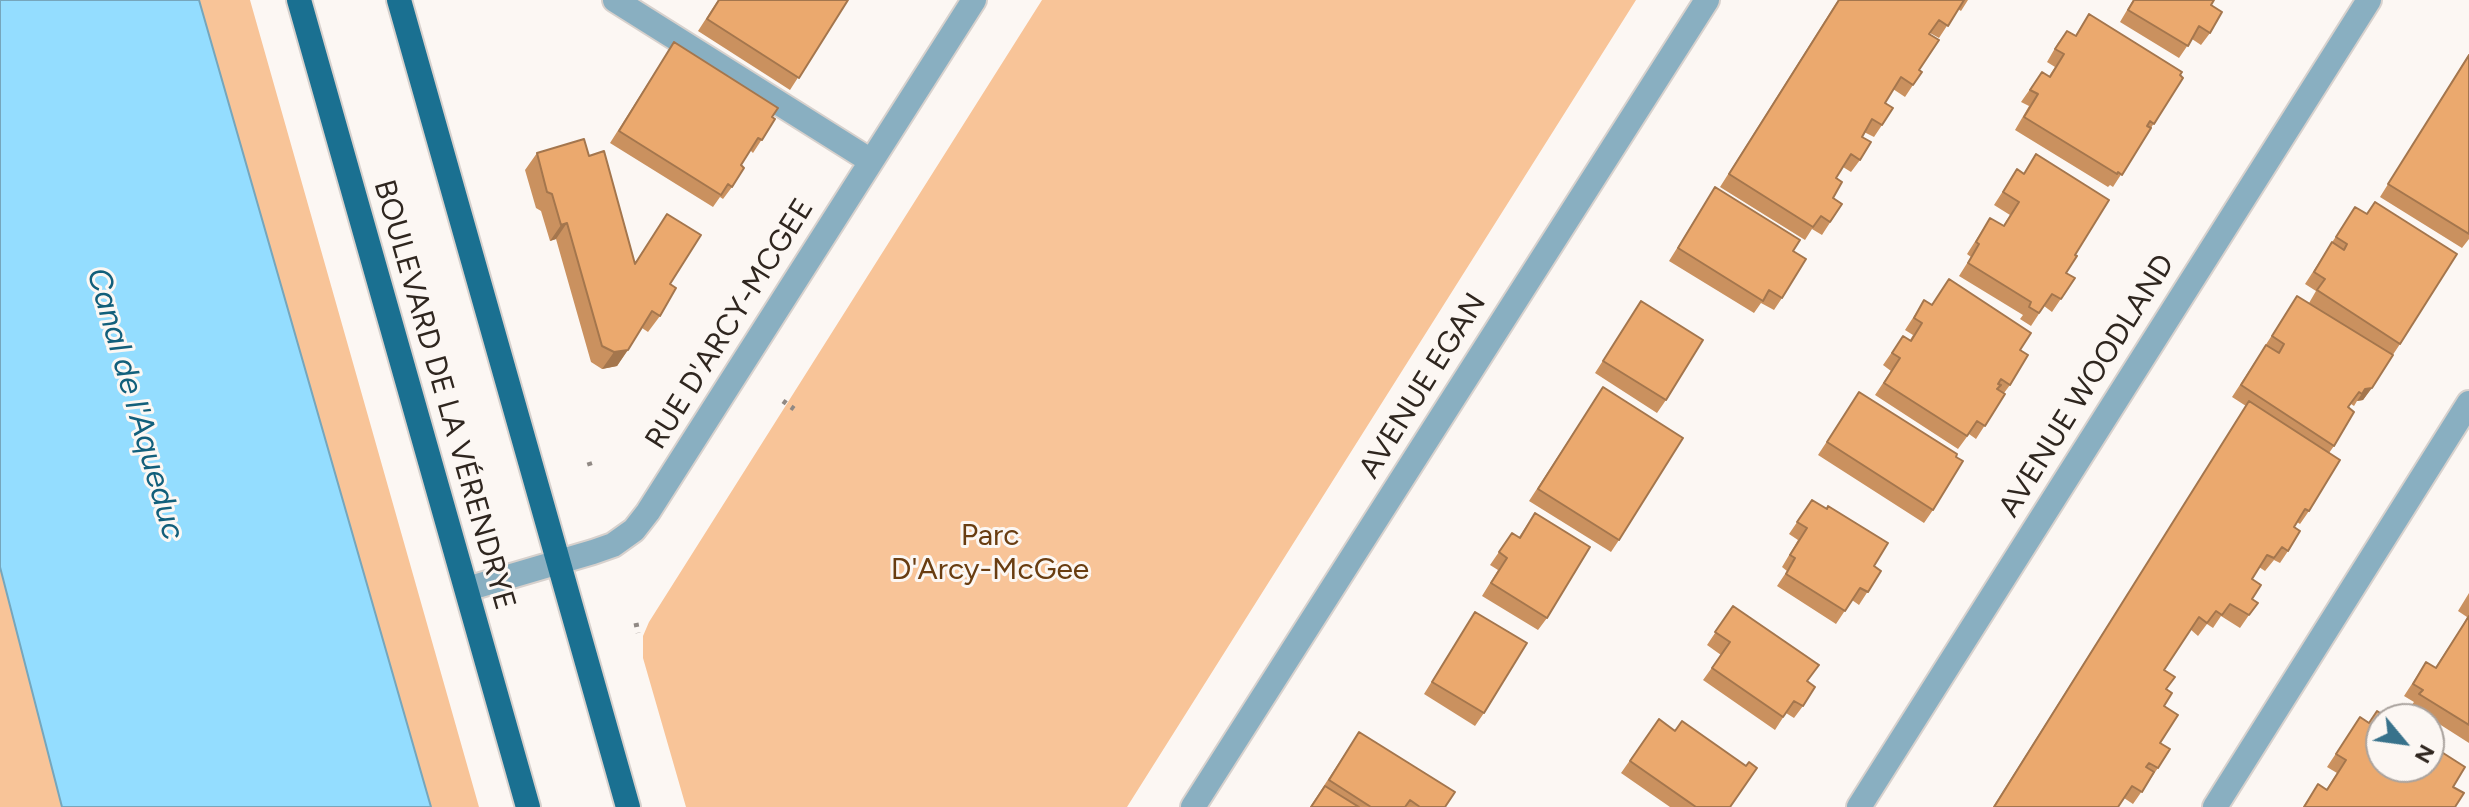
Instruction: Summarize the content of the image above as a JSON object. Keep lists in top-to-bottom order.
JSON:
{
  "streets": {
    "main road": ["BOULEVARD DE LA VÉRENDRYE"],
    "street": ["RUE D'ARCY-MCGEE", "AVENUE EGAN", "AVENUE WOODLAND"]
  },
  "crossings": [
    ["RUE D'ARCY-MCGEE", "BOULEVARD DE LA VÉRENDRYE"]
  ],
  "water": ["Canal de l'Aqueduc"],
  "parks": ["Parc D'Arcy-McGee"],
  "north": "bottom right"
}
